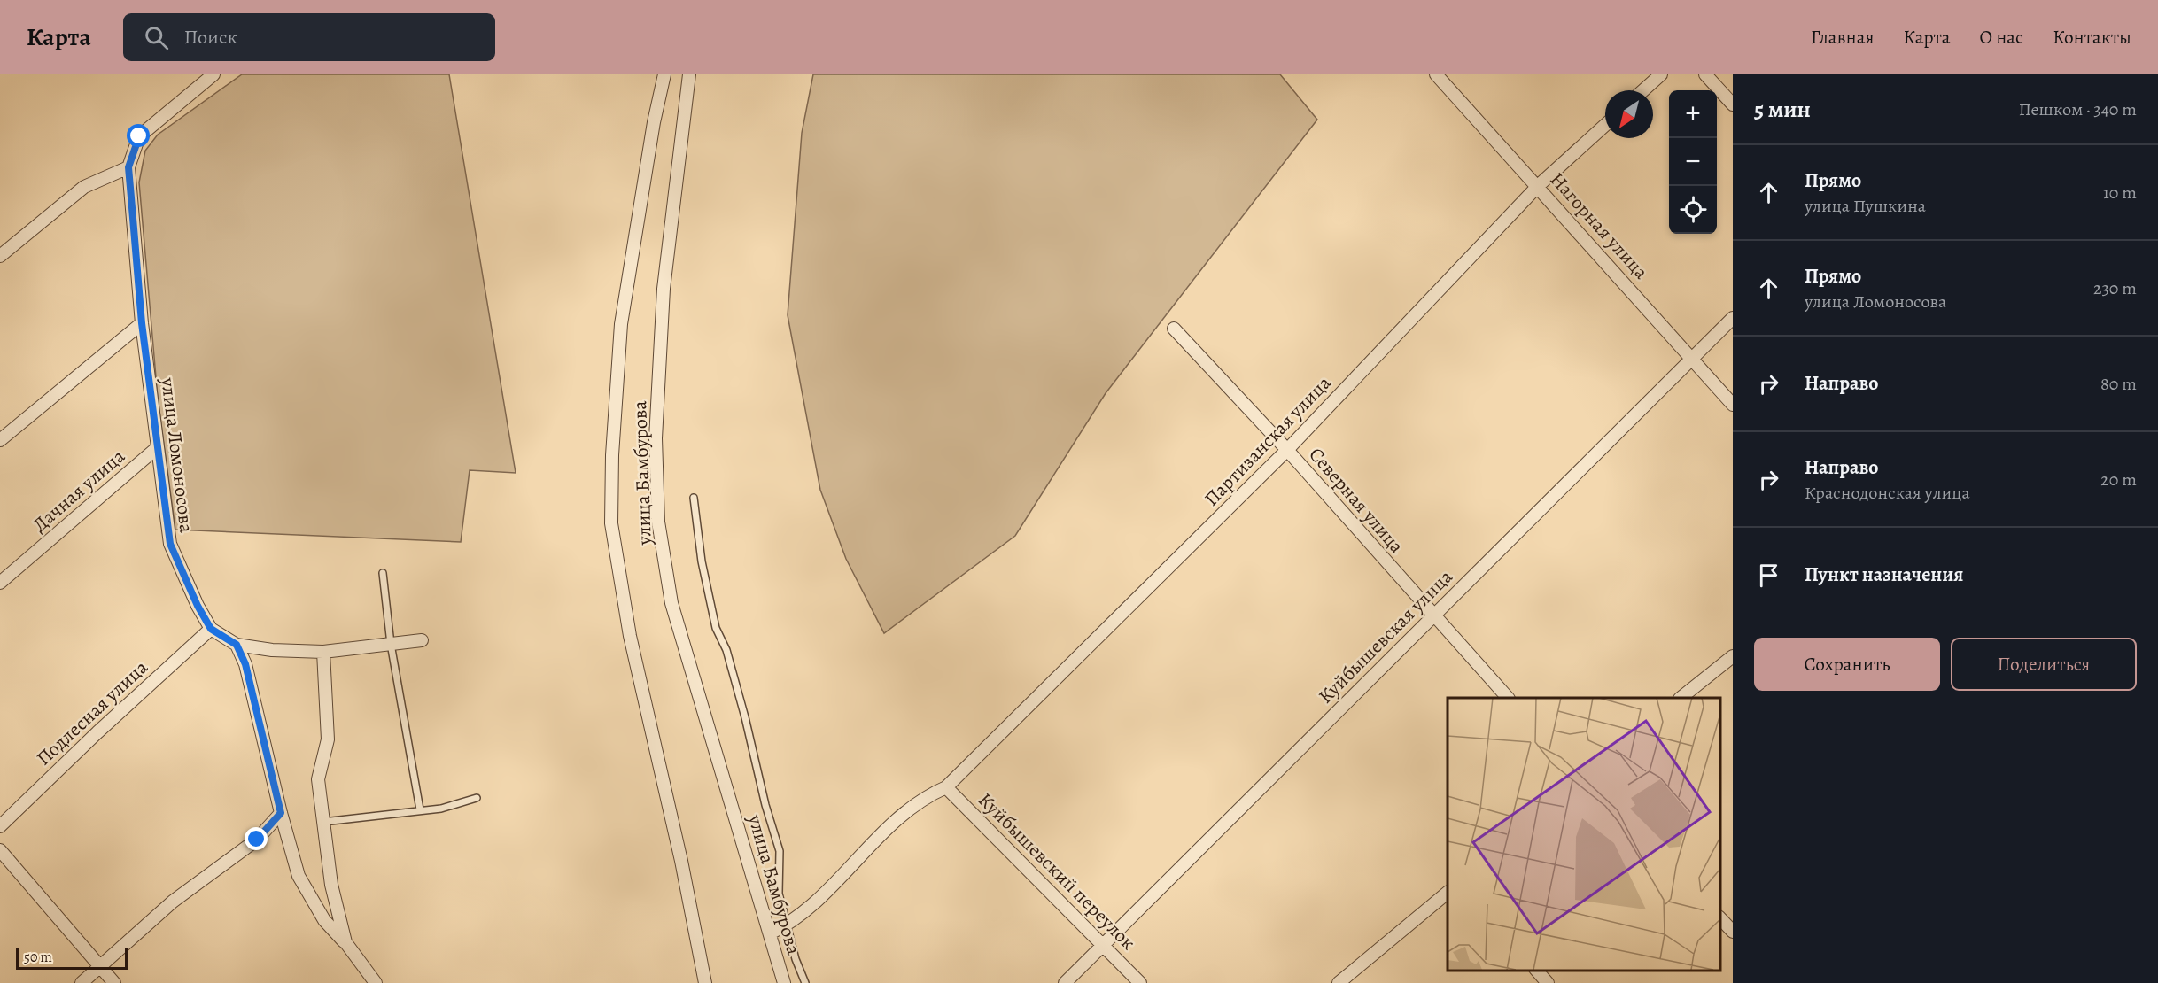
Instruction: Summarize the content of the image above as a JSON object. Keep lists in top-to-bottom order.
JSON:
{
  "streets": {
    "street": [
      "Нагорная улица",
      "Партизанская улица",
      "улица Ломоносова",
      "улица Бамбурова",
      "Дачная улица",
      "Северная улица",
      "Куйбышевская улица",
      "Подлесная улица",
      "Куйбышевский переулок"
    ]
  },
  "crossings": [
    ["Нагорная улица", "Партизанская улица"],
    ["Нагорная улица", "Куйбышевская улица"],
    ["Партизанская улица", "улица Бамбурова"],
    ["Партизанская улица", "Северная улица"],
    ["Партизанская улица", "Куйбышевский переулок"],
    ["улица Ломоносова", "Дачная улица"],
    ["улица Ломоносова", "Подлесная улица"],
    ["Северная улица", "Куйбышевская улица"],
    ["Куйбышевская улица", "Куйбышевский переулок"]
  ],
  "scale_bar": "50 m",
  "north": "bottom left",
  "page": {
    "header": "Карта",
    "search": "Поиск",
    "nav": [
      "Главная",
      "Карта",
      "О нас",
      "Контакты"
    ],
    "heading": ["5 мин", "Пешком · 340 m"],
    "map_buttons": ["+", "−"],
    "list": [
      ["Прямо", "улица Пушкина", "10 m"],
      ["Прямо", "улица Ломоносова", "230 m"],
      ["Направо", "80 m"],
      ["Направо", "Краснодонская улица", "20 m"],
      "Пункт назначения"
    ],
    "buttons": ["Сохранить", "Поделиться"],
    "scale": "50 m"
  }
}
